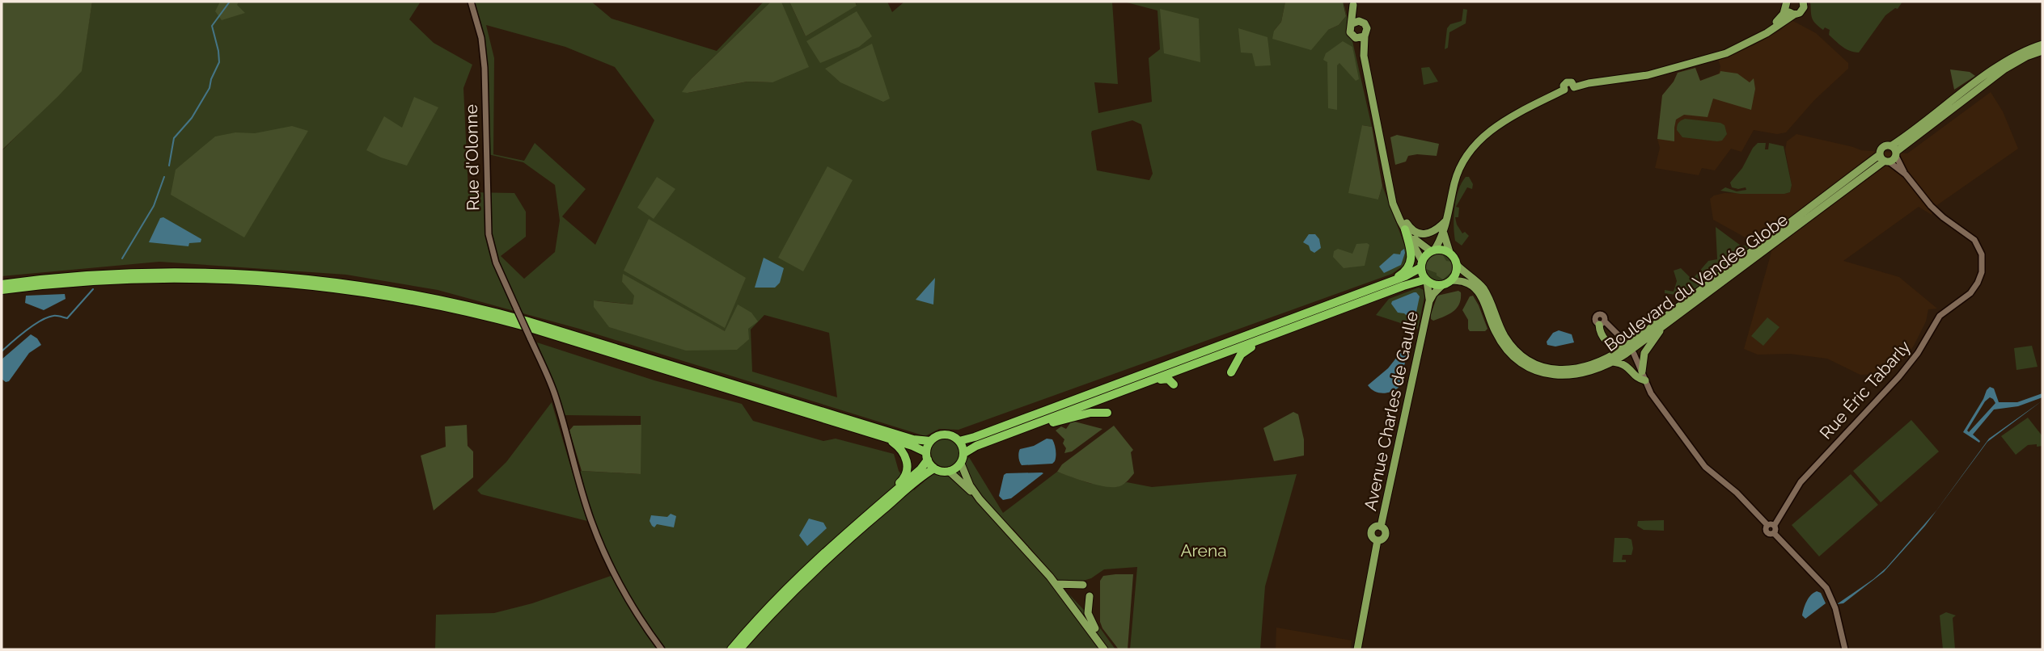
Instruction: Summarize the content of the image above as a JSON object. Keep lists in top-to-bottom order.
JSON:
{
  "streets": {
    "main road": ["Boulevard du Vendée Globe", "Avenue Charles de Gaulle"],
    "street": ["Rue d'Olonne", "Rue Éric Tabarly"]
  },
  "parks": ["Arena"]
}
